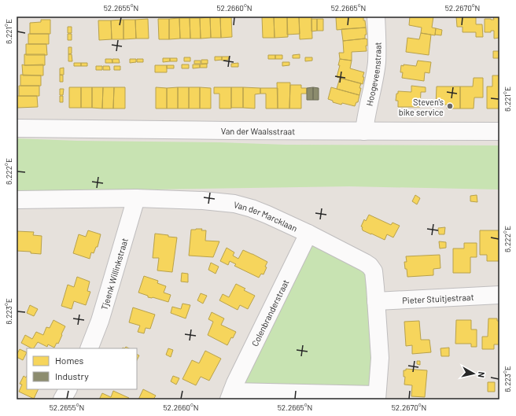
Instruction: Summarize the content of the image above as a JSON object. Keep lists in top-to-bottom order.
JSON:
{
  "streets": {
    "street": [
      "Hoogeveenstraat",
      "Van der Waalsstraat",
      "Van der Marcklaan",
      "Tjeenk Willinkstraat",
      "Pieter Stuitjestraat",
      "Colenbranderstraat"
    ]
  },
  "crossings": [
    ["Hoogeveenstraat", "Van der Waalsstraat"],
    ["Van der Marcklaan", "Tjeenk Willinkstraat"],
    ["Van der Marcklaan", "Pieter Stuitjestraat"],
    ["Van der Marcklaan", "Colenbranderstraat"]
  ],
  "places": ["Steven's bike service"],
  "legend": ["Homes", "Industry"],
  "north": "right",
  "coordinates": [
    "52.2655°N",
    "52.2660°N",
    "52.2665°N",
    "52.2670°N",
    "6.221°E",
    "6.222°E",
    "6.223°E"
  ]
}
